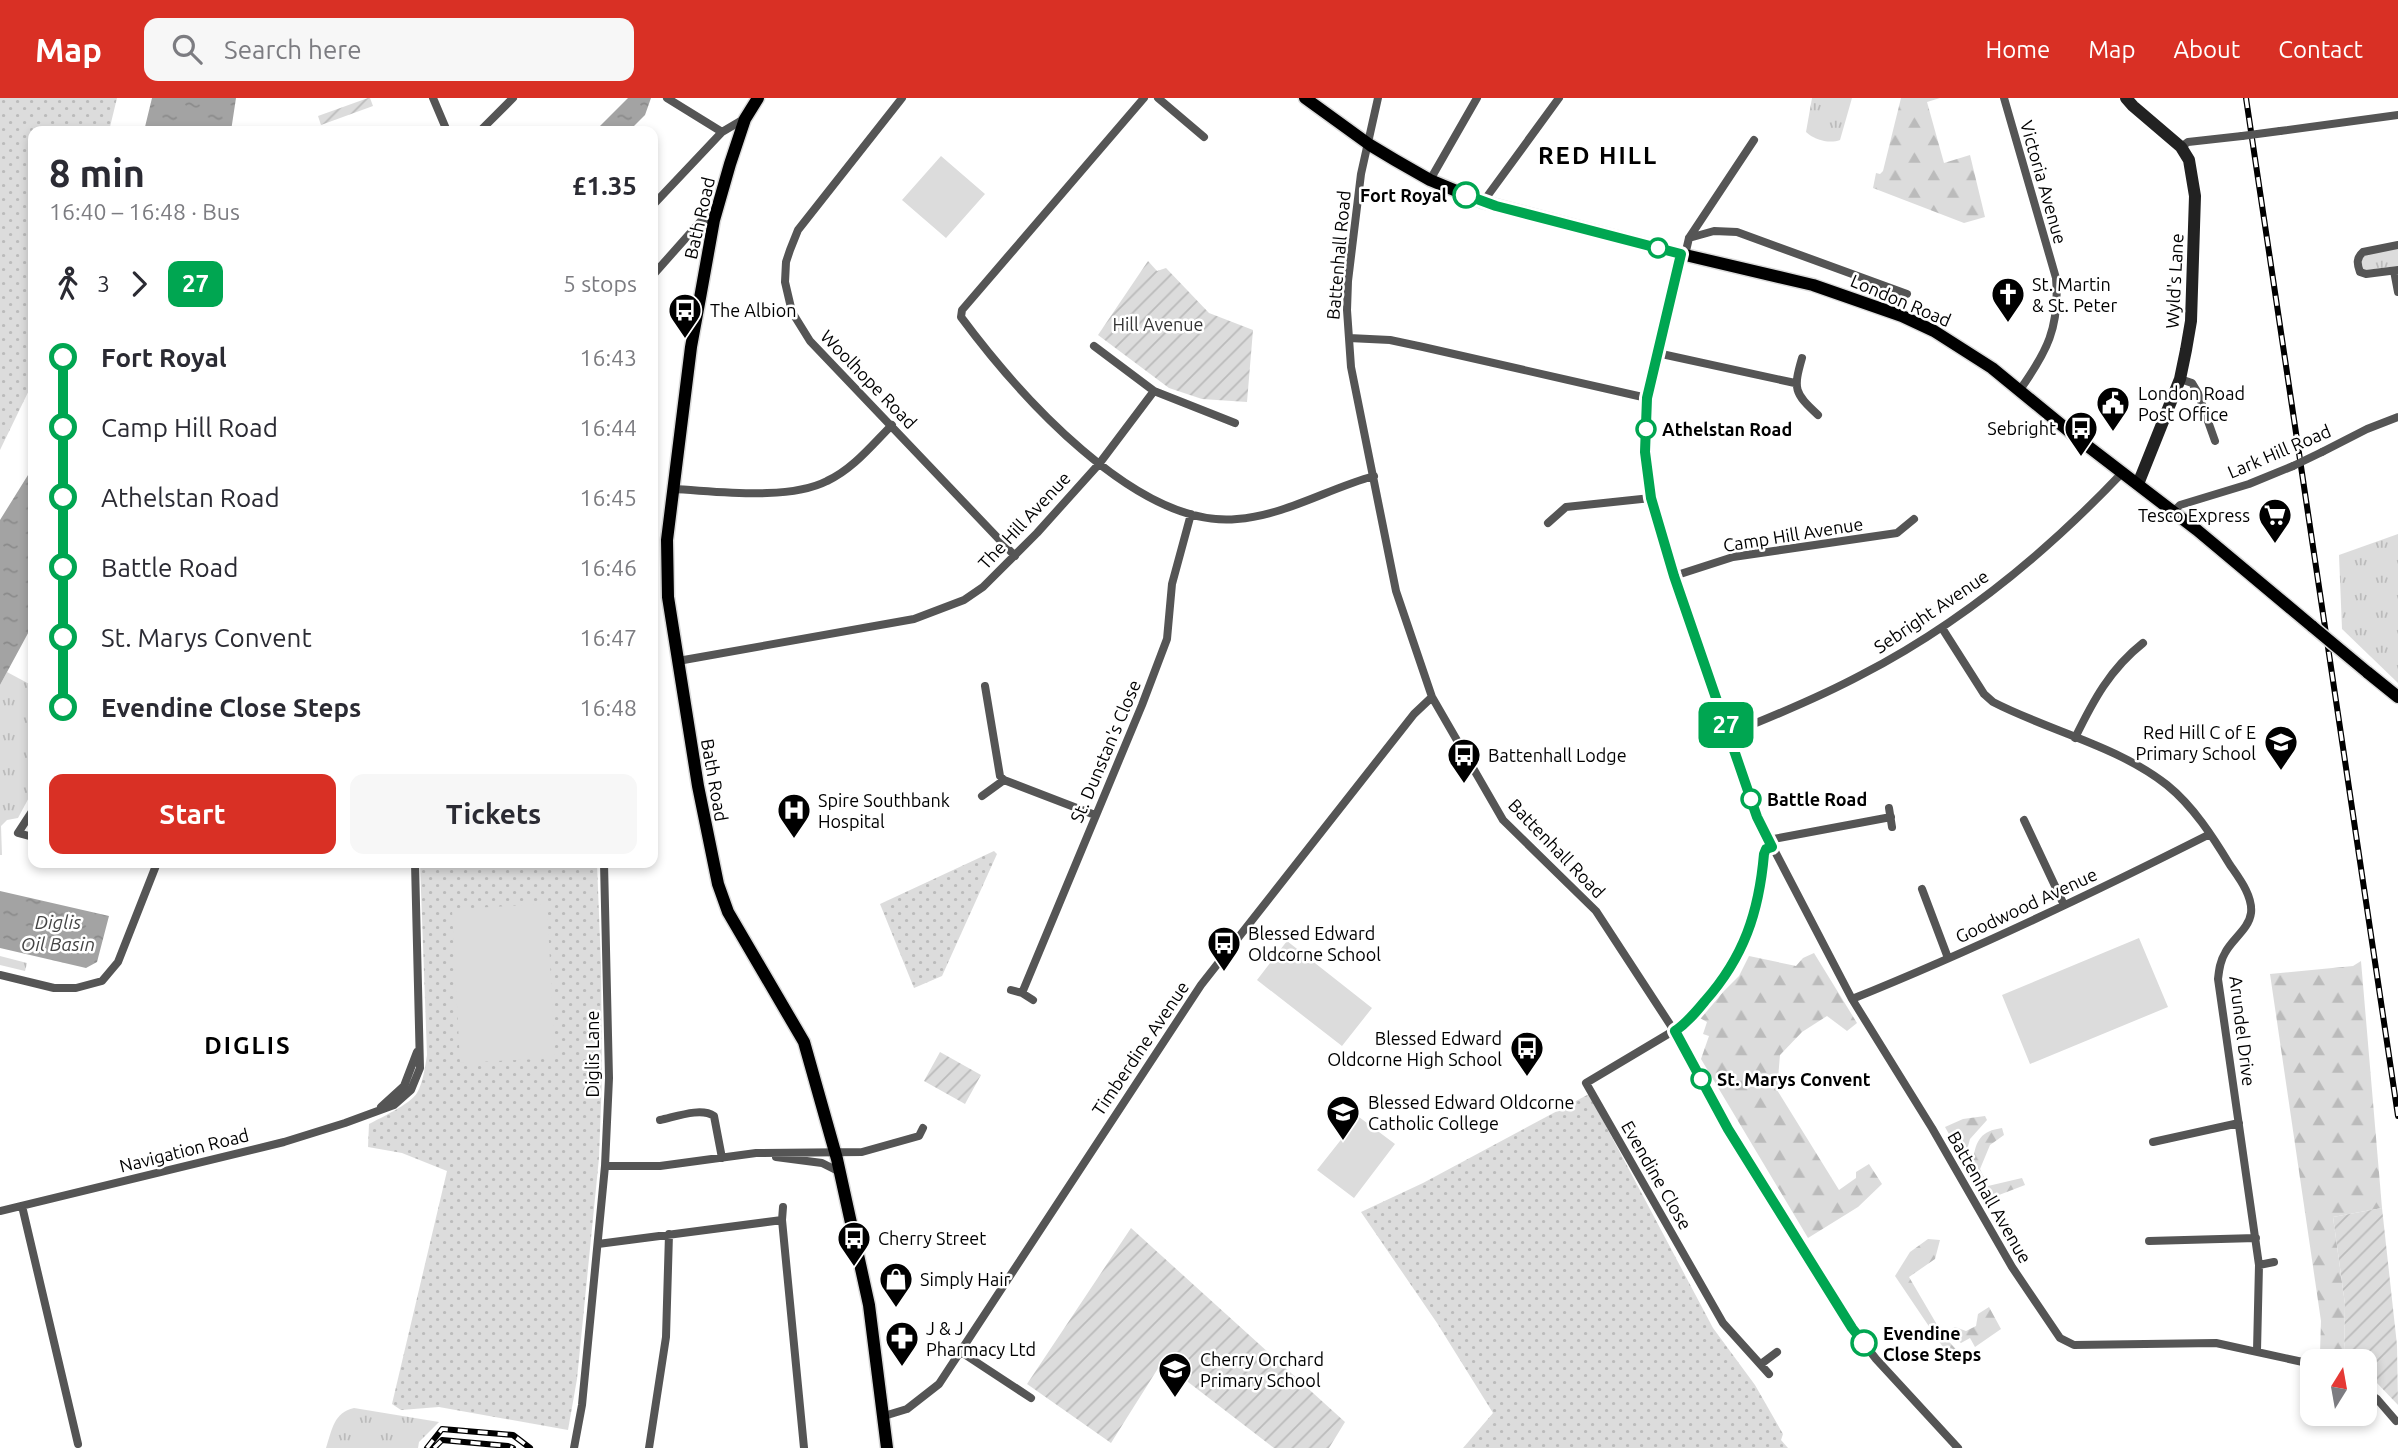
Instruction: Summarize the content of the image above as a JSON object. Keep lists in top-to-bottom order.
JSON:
{
  "streets": {
    "main road": ["Bath Road", "Wyld's Lane", "London Road"],
    "street": [
      "Victoria Avenue",
      "Battenhall Road",
      "Woolhope Road",
      "Lark Hill Road",
      "The Hill Avenue",
      "Camp Hill Avenue",
      "Sebright Avenue",
      "St. Dunstan's Close",
      "Goodwood Avenue",
      "Arundel Drive",
      "Timberdine Avenue",
      "Diglis Lane",
      "Navigation Road",
      "Evendine Close",
      "Battenhall Avenue"
    ]
  },
  "crossings": [
    ["Victoria Avenue", "London Road"],
    ["Bath Road", "The Hill Avenue"],
    ["Bath Road", "Timberdine Avenue"],
    ["Battenhall Road", "London Road"],
    ["Battenhall Road", "Timberdine Avenue"],
    ["Battenhall Road", "Evendine Close"],
    ["Wyld's Lane", "London Road"],
    ["London Road", "Lark Hill Road"],
    ["London Road", "Sebright Avenue"],
    ["London Road", "Battenhall Avenue"],
    ["Woolhope Road", "The Hill Avenue"],
    ["Camp Hill Avenue", "Battenhall Avenue"],
    ["Sebright Avenue", "Arundel Drive"],
    ["Sebright Avenue", "Battenhall Avenue"],
    ["Goodwood Avenue", "Arundel Drive"],
    ["Goodwood Avenue", "Battenhall Avenue"],
    ["Arundel Drive", "Battenhall Avenue"]
  ],
  "districts": ["RED HILL", "DIGLIS"],
  "water": ["Diglis Oil Basin"],
  "parks": ["Hill Avenue"],
  "places": {
    "other": [
      "Fort Royal",
      "Athelstan Road",
      "Battle Road",
      "St. Marys Convent",
      "Evendine Close Steps"
    ],
    "church": ["St. Martin & St. Peter"],
    "bus stop": [
      "The Albion",
      "Sebright",
      "Battenhall Lodge",
      "Blessed Edward Oldcorne School",
      "Blessed Edward Oldcorne High School",
      "Cherry Street"
    ],
    "public building": ["London Road Post Office"],
    "supermarket": ["Tesco Express"],
    "school or university": ["Red Hill C of E Primary School", "Blessed Edward Oldcorne Catholic College", "Cherry Orchard Primary School"],
    "hospital": ["Spire Southbank Hospital"],
    "shop": ["Simply Hair"],
    "pharmacy": ["J & J Pharmacy Ltd"]
  },
  "lines": ["bus line 27"],
  "north": "top",
  "page": {
    "header": "Map",
    "search": "Search here",
    "nav": [
      "Home",
      "Map",
      "About",
      "Contact"
    ],
    "on_map": "27",
    "heading": ["8 min", "16:40 – 16:48 · Bus", "£1.35"],
    "legs": ["3", "27", "5 stops"],
    "list": [
      {
        "name": "Fort Royal",
        "value": "16:43"
      },
      {
        "name": "Camp Hill Road",
        "value": "16:44"
      },
      {
        "name": "Athelstan Road",
        "value": "16:45"
      },
      {
        "name": "Battle Road",
        "value": "16:46"
      },
      {
        "name": "St. Marys Convent",
        "value": "16:47"
      },
      {
        "name": "Evendine Close Steps",
        "value": "16:48"
      }
    ],
    "buttons": ["Start", "Tickets"]
  }
}
